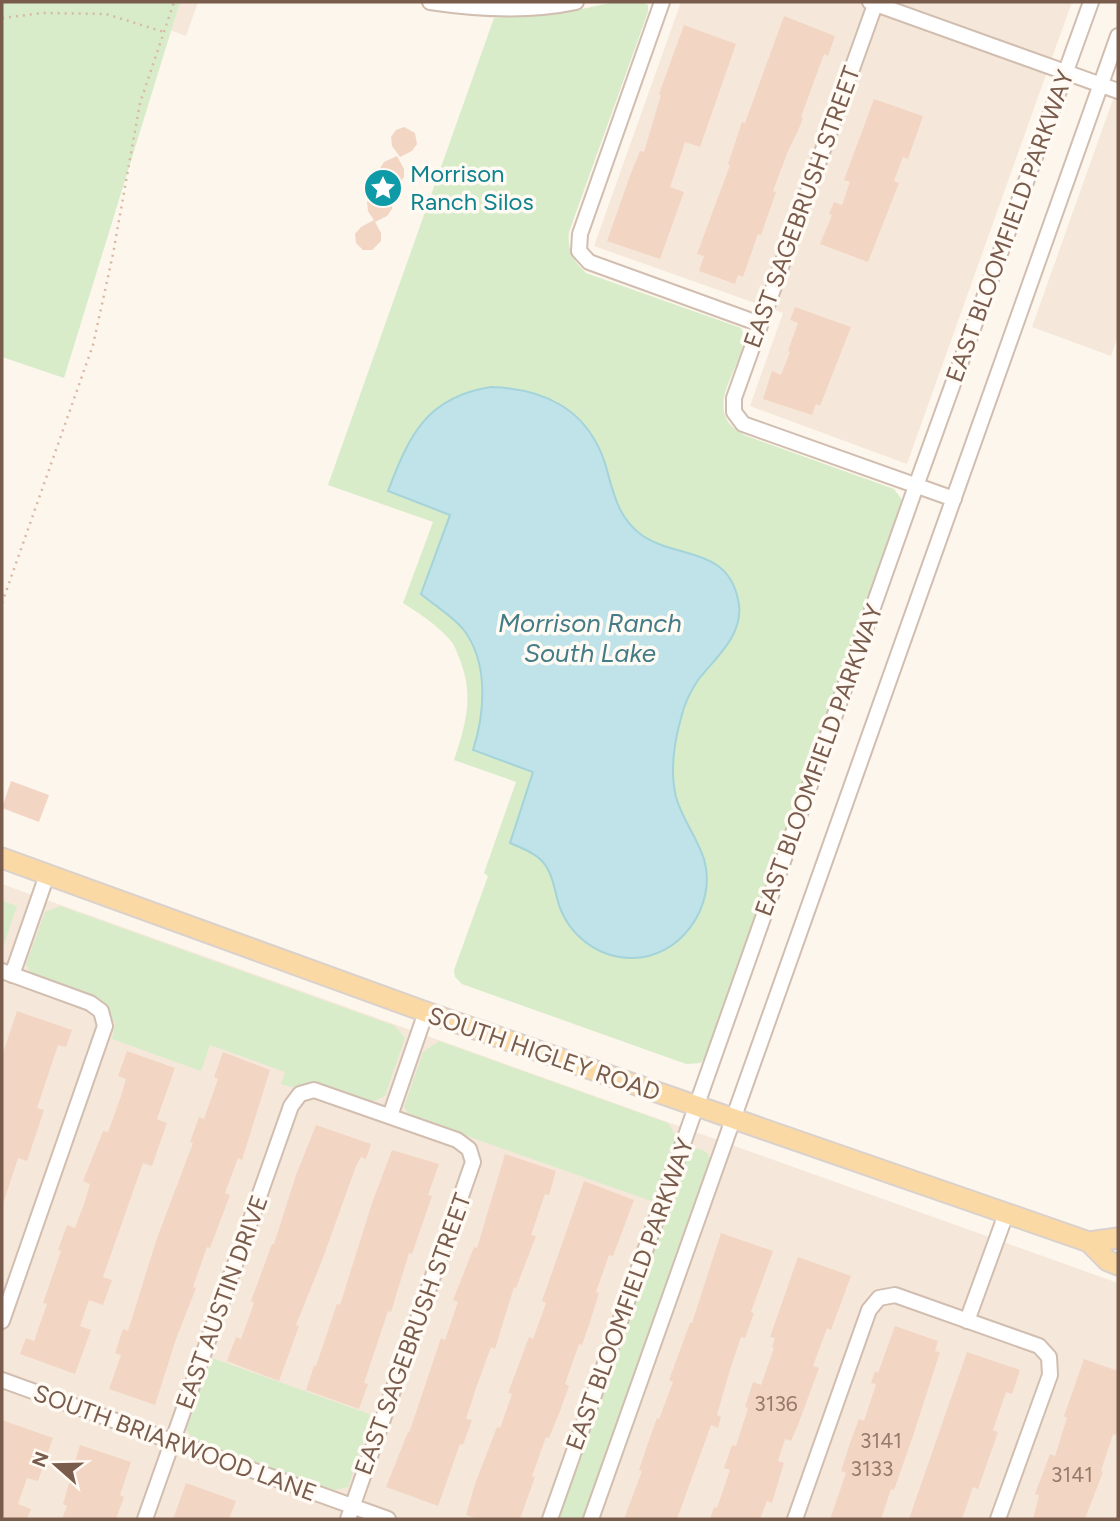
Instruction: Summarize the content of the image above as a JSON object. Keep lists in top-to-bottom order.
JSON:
{
  "streets": {
    "main road": ["SOUTH HIGLEY ROAD"],
    "street": [
      "EAST SAGEBRUSH STREET",
      "EAST BLOOMFIELD PARKWAY",
      "EAST AUSTIN DRIVE",
      "SOUTH BRIARWOOD LANE"
    ]
  },
  "crossings": [
    ["EAST SAGEBRUSH STREET", "EAST BLOOMFIELD PARKWAY"],
    ["EAST SAGEBRUSH STREET", "EAST AUSTIN DRIVE"],
    ["EAST SAGEBRUSH STREET", "SOUTH BRIARWOOD LANE"],
    ["EAST BLOOMFIELD PARKWAY", "SOUTH HIGLEY ROAD"],
    ["EAST AUSTIN DRIVE", "SOUTH BRIARWOOD LANE"]
  ],
  "water": ["Morrison Ranch South Lake"],
  "places": {
    "place": ["Morrison Ranch Silos"]
  },
  "house_numbers": [
    "3136",
    "3141",
    "3133",
    "3141"
  ],
  "north": "left"
}
